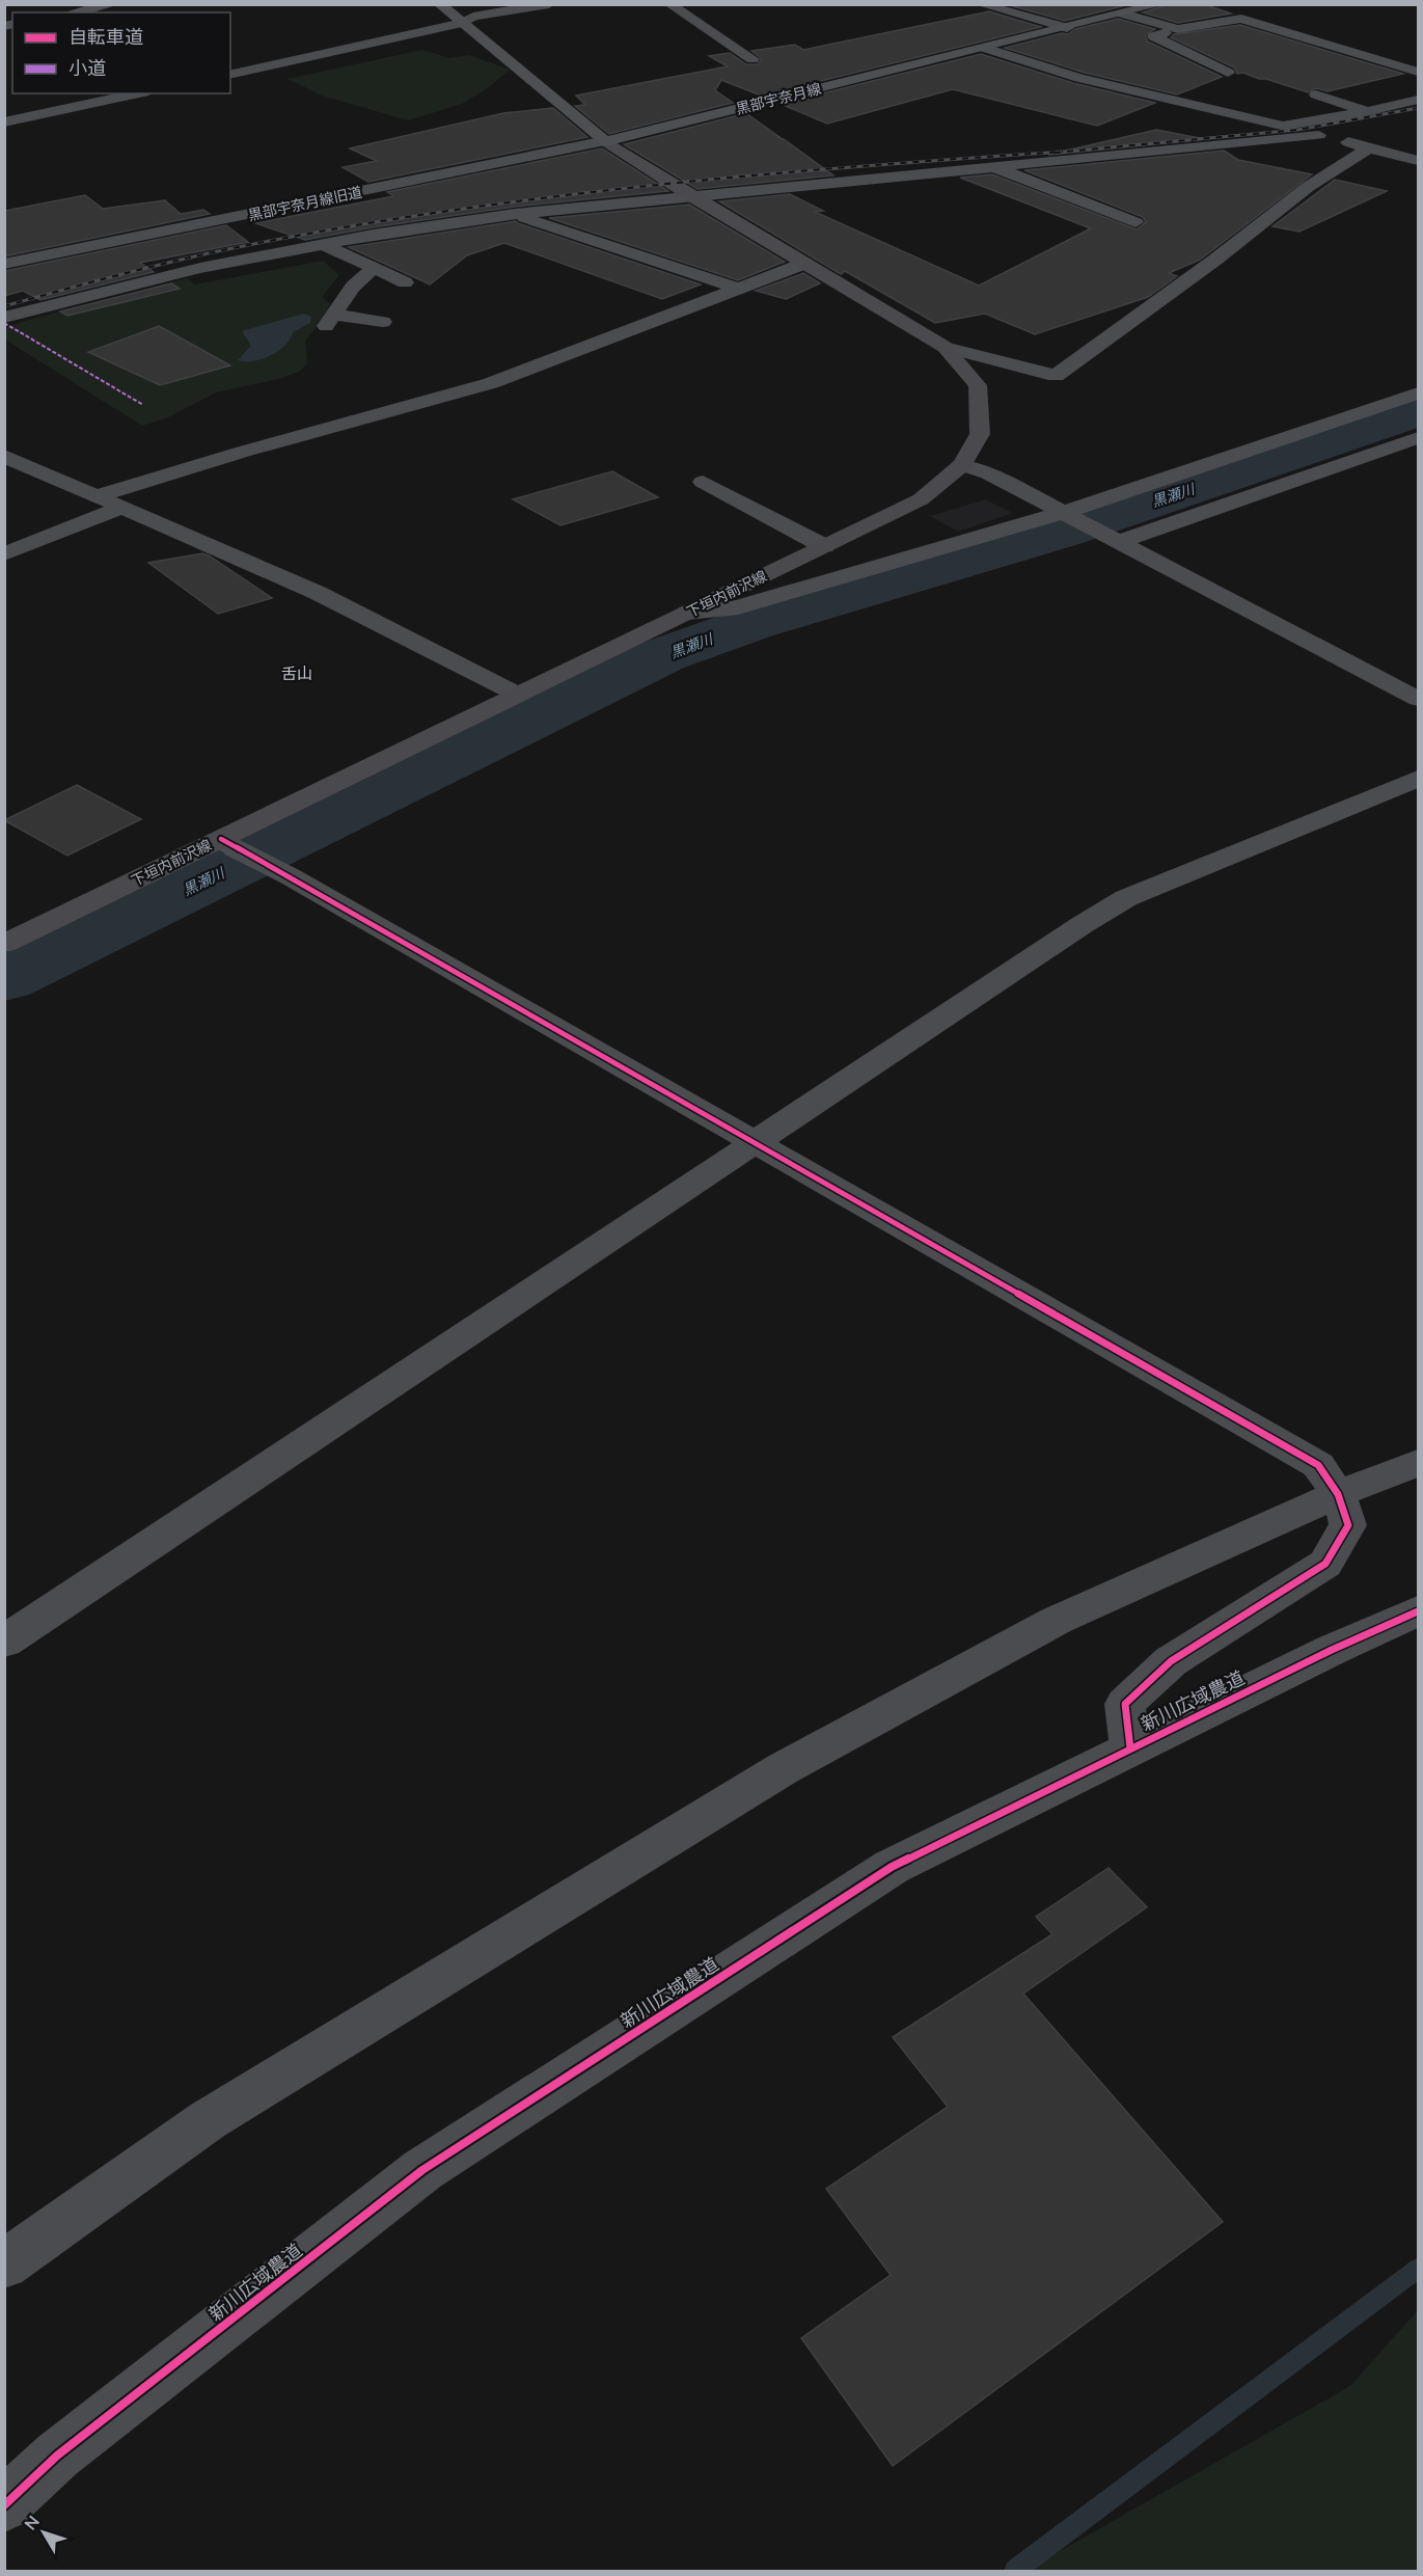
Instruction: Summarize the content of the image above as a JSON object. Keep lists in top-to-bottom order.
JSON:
{
  "streets": {
    "main road": ["黒部宇奈月線", "下垣内前沢線"],
    "street": ["黒部宇奈月線旧道", "新川広域農道"]
  },
  "crossings": [
    ["黒部宇奈月線", "黒部宇奈月線旧道"],
    ["黒部宇奈月線", "下垣内前沢線"],
    ["黒部宇奈月線旧道", "下垣内前沢線"]
  ],
  "districts": ["舌山"],
  "water": ["黒瀬川"],
  "legend": ["自転車道", "小道"],
  "north": "top left"
}
